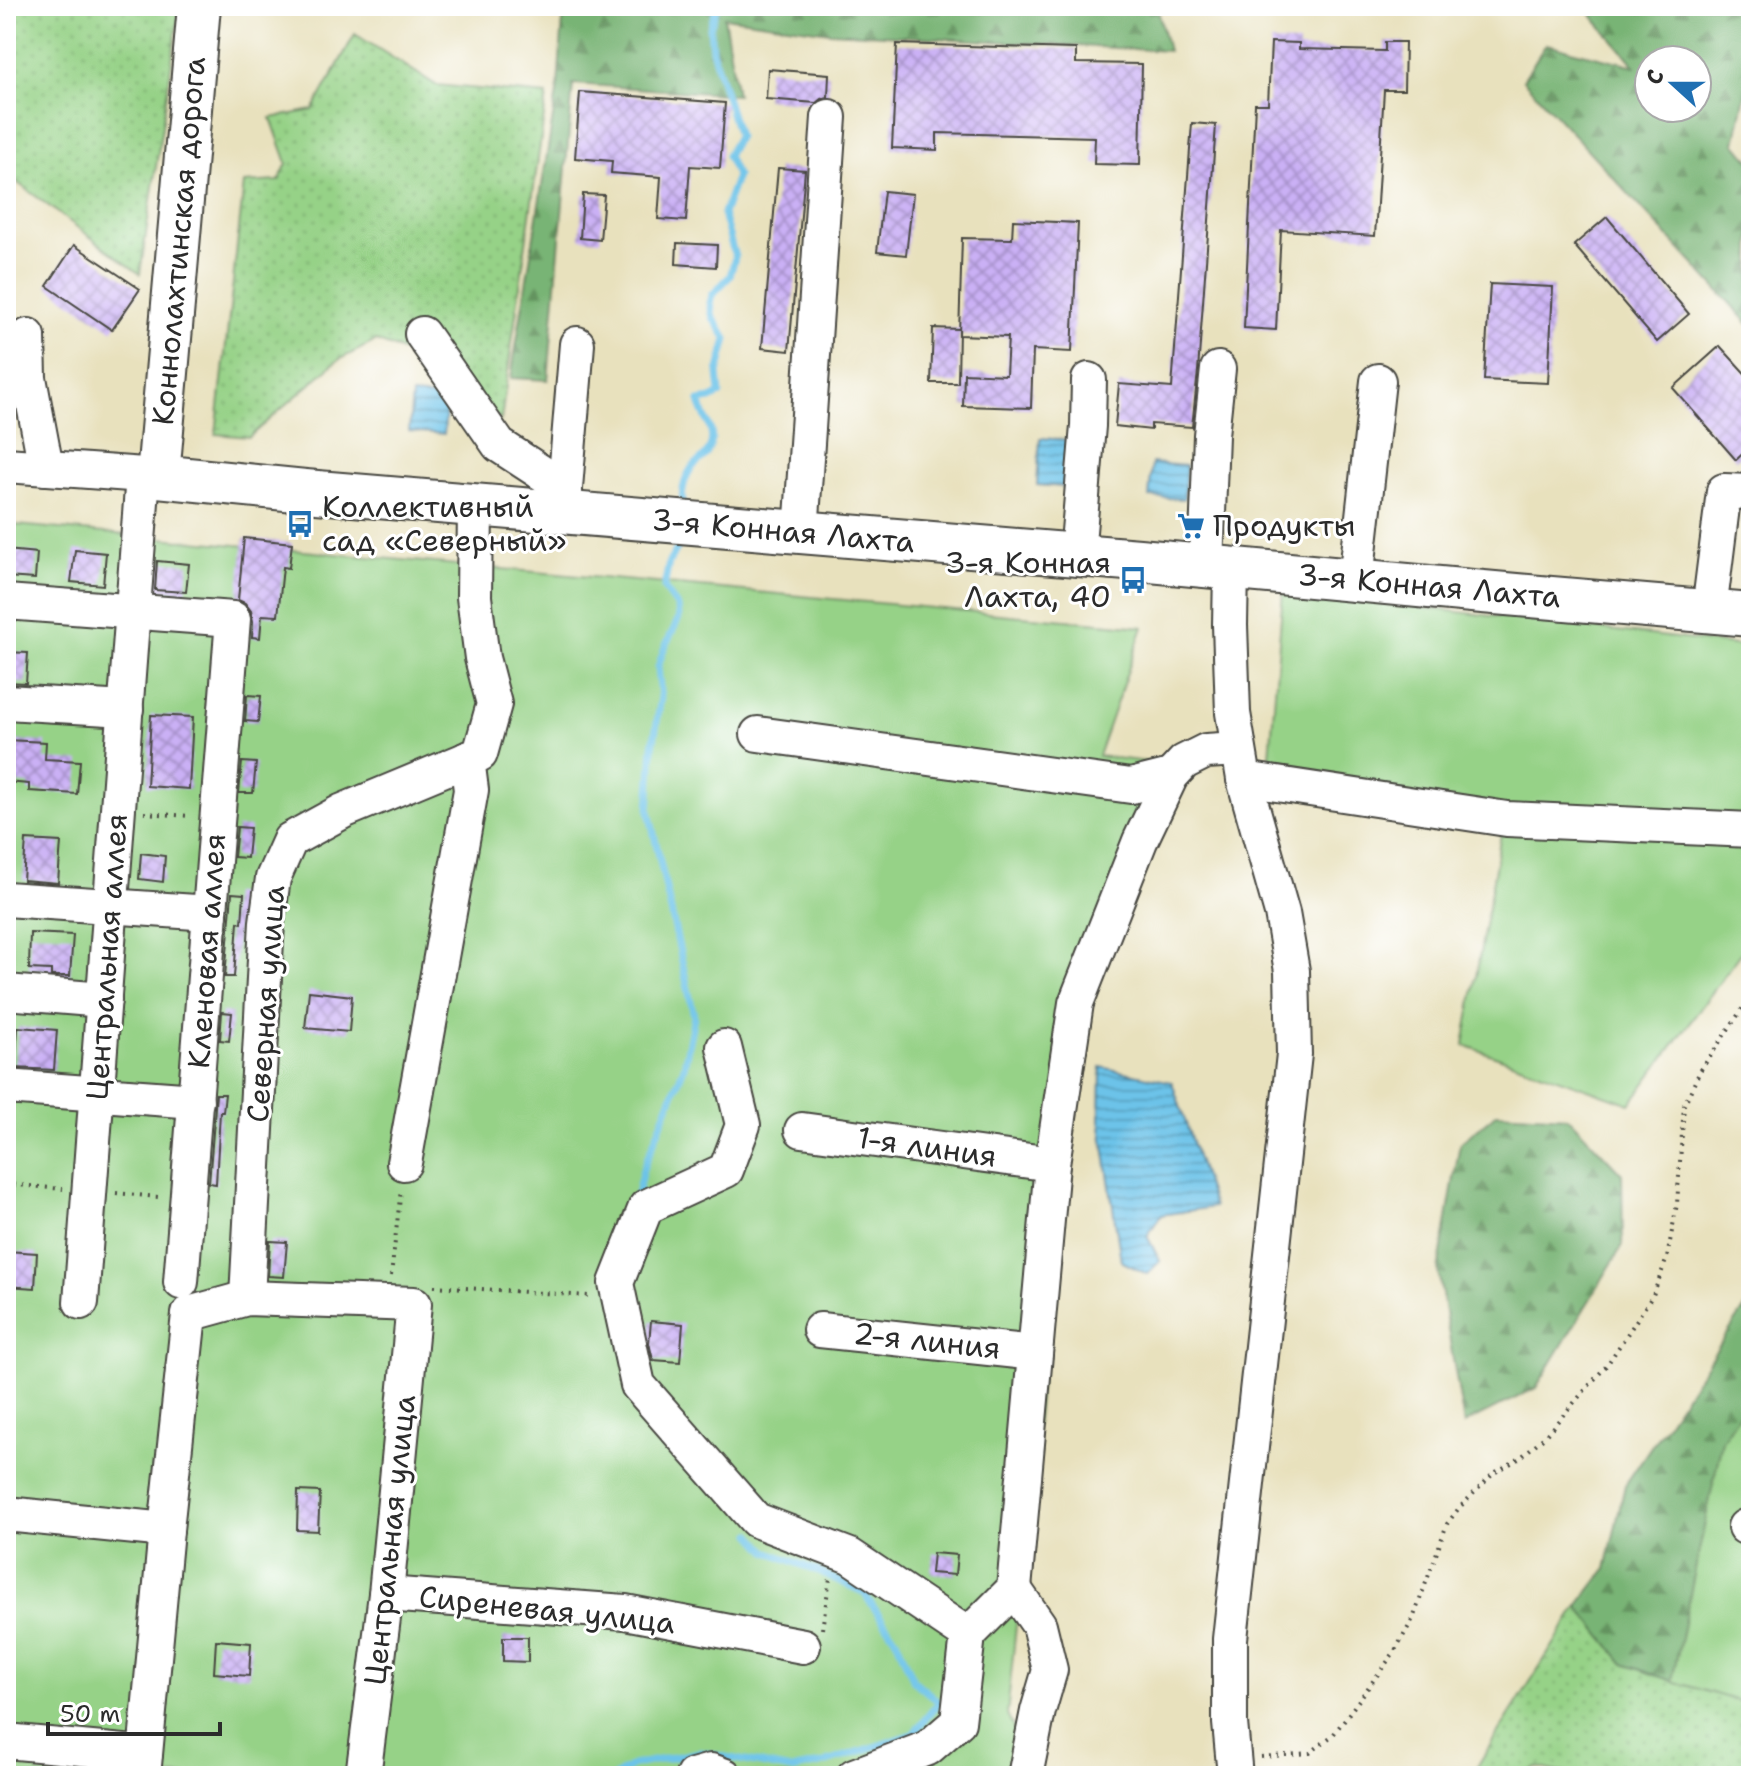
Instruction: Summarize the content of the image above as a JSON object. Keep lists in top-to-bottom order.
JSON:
{
  "streets": {
    "main road": ["Коннолахтинская дорога", "3-я Конная Лахта"],
    "street": [
      "Кленовая аллея",
      "Центральная аллея",
      "Северная улица",
      "1-я линия",
      "2-я линия",
      "Центральная улица",
      "Сиреневая улица"
    ]
  },
  "crossings": [
    ["Коннолахтинская дорога", "3-я Конная Лахта"],
    ["Коннолахтинская дорога", "Центральная аллея"],
    ["3-я Конная Лахта", "Центральная аллея"],
    ["Кленовая аллея", "Центральная аллея"],
    ["Центральная улица", "Сиреневая улица"]
  ],
  "places": {
    "bus stop": ["Коллективный сад «Северный»", "3-я Конная Лахта, 40"],
    "supermarket": ["Продукты"]
  },
  "scale_bar": "50 m",
  "north": "left"
}
